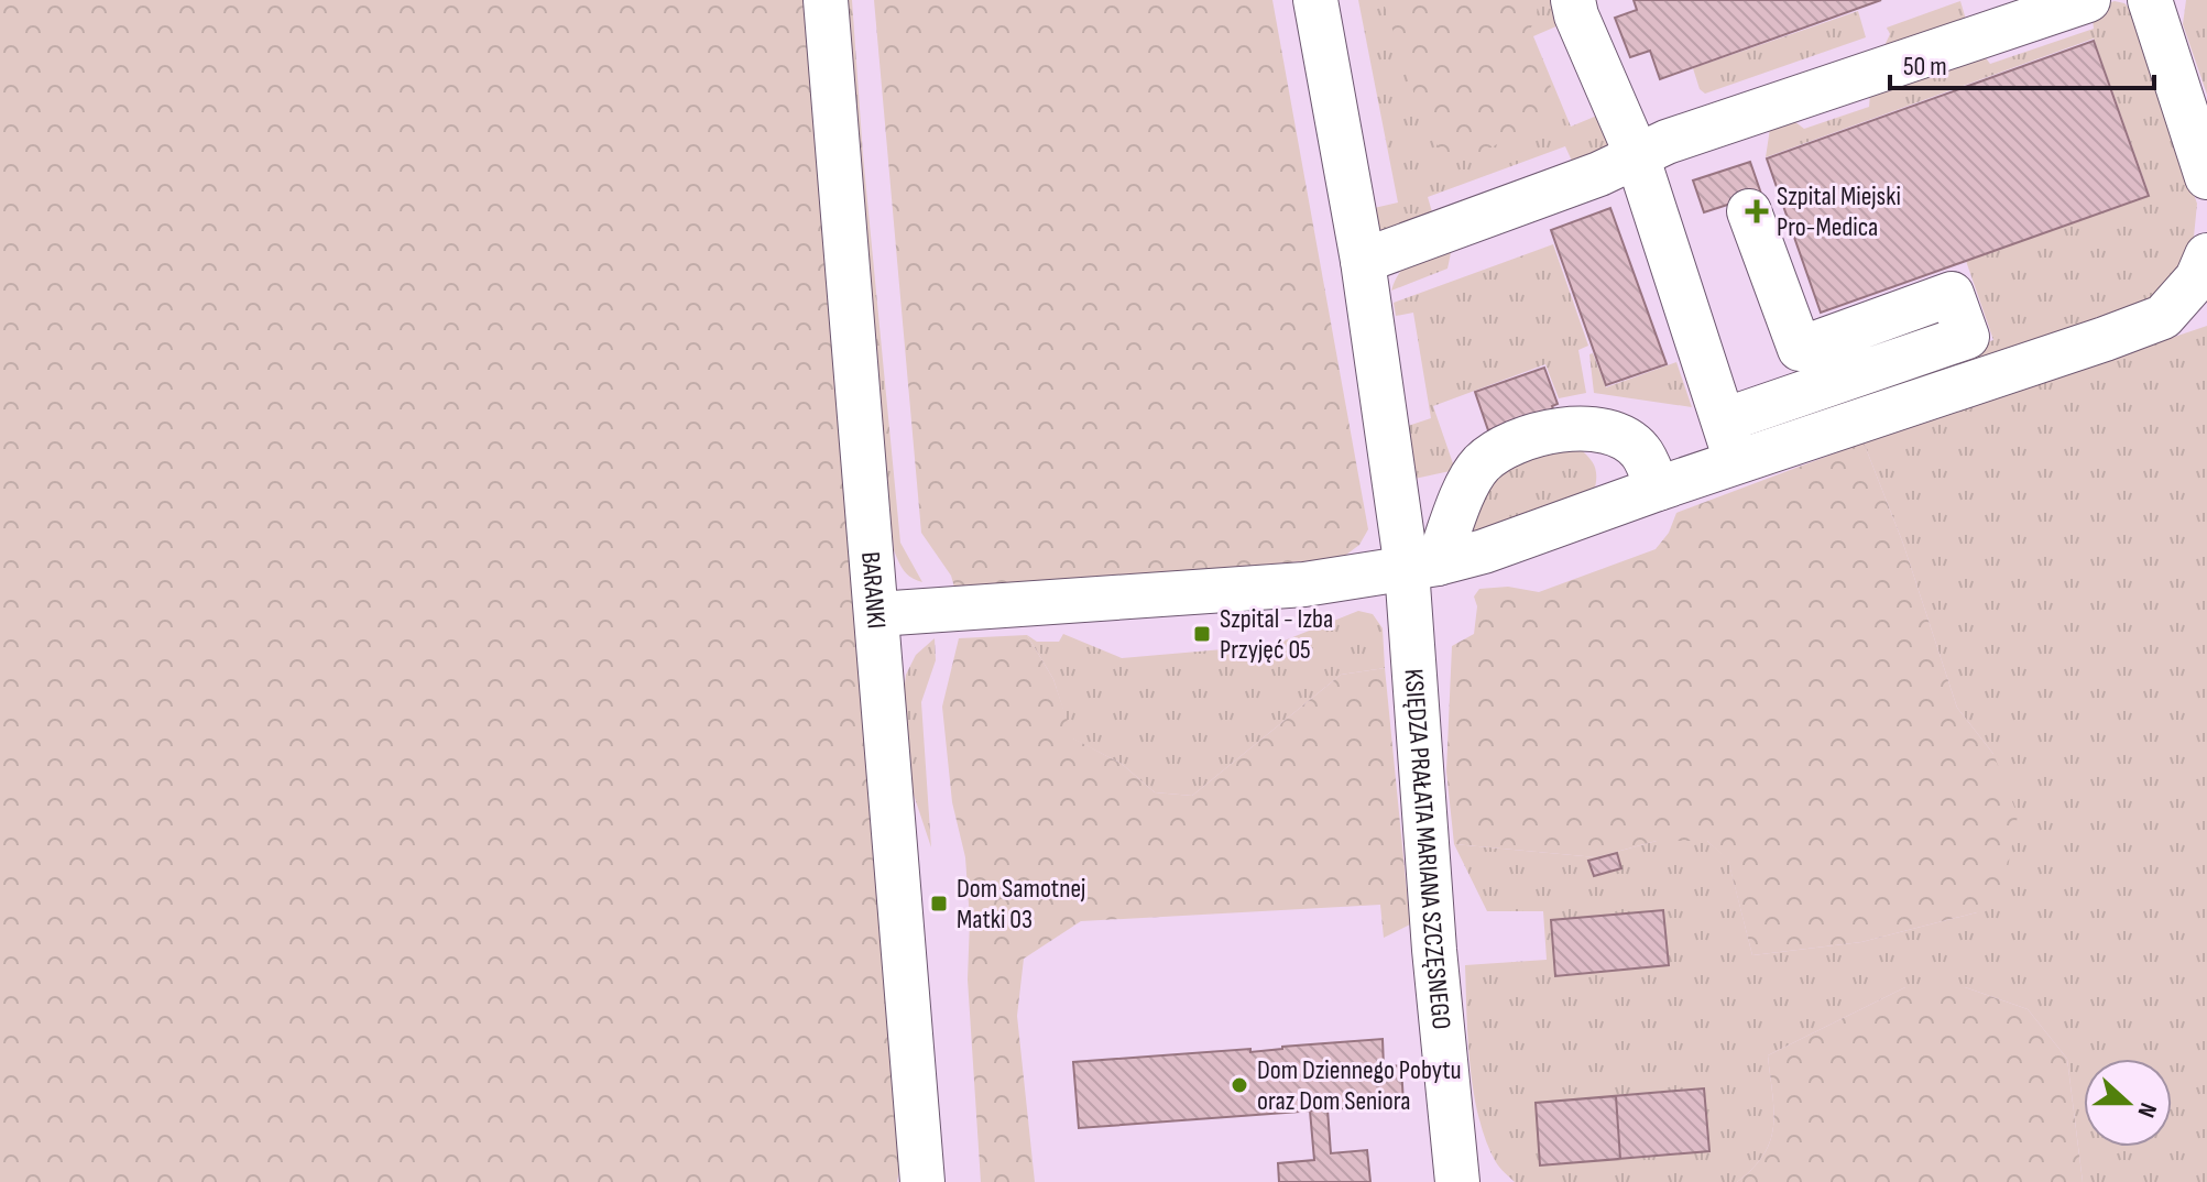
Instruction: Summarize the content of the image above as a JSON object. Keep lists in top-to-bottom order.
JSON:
{
  "streets": {
    "street": ["BARANKI", "KSIĘDZA PRAŁATA MARIANA SZCZĘSNEGO"]
  },
  "places": {
    "health": ["Szpital Miejski Pro-Medica"],
    "transit": ["Szpital - Izba Przyjęć 05", "Dom Samotnej Matki 03"],
    "other": ["Dom Dziennego Pobytu oraz Dom Seniora"]
  },
  "scale_bar": "50 m",
  "north": "right"
}
